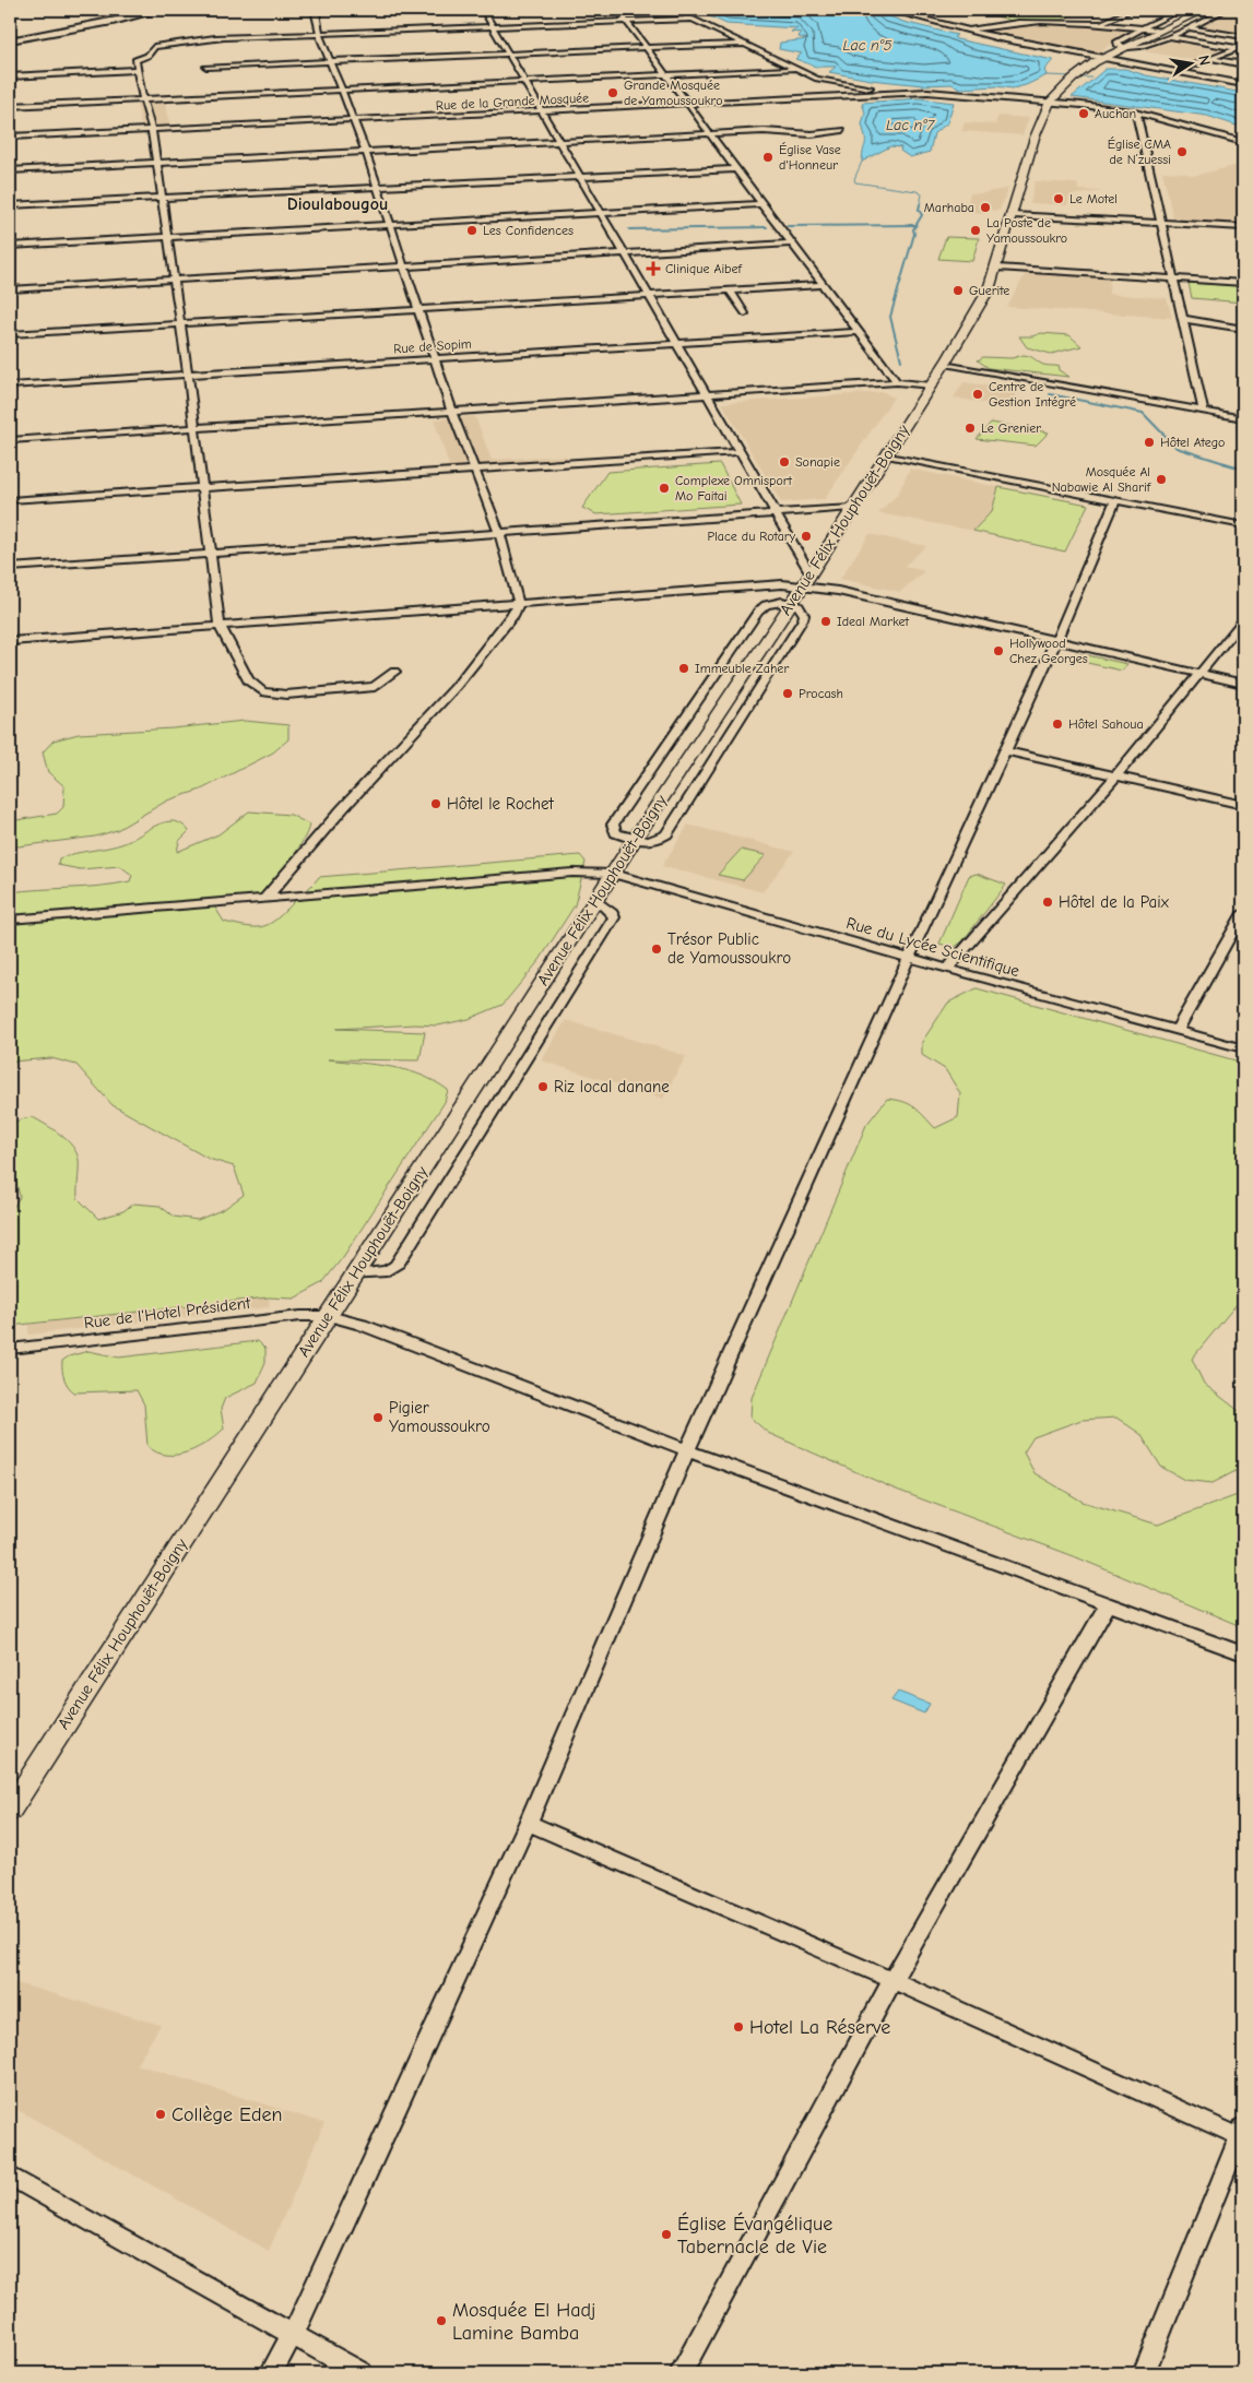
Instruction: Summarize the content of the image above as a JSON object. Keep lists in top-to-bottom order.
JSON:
{
  "streets": {
    "highway": ["Avenue Félix Houphouët-Boigny"],
    "street": [
      "Rue de la Grande Mosquée",
      "Rue de Sopim",
      "Rue du Lycée Scientifique",
      "Rue de l'Hotel Président"
    ]
  },
  "crossings": [
    ["Rue de la Grande Mosquée", "Avenue Félix Houphouët-Boigny"],
    ["Avenue Félix Houphouët-Boigny", "Rue du Lycée Scientifique"],
    ["Avenue Félix Houphouët-Boigny", "Rue de l'Hotel Président"]
  ],
  "districts": ["Dioulabougou"],
  "water": ["Lac n°5", "Lac n°7"],
  "places": {
    "other": [
      "Grande Mosquée de Yamoussoukro",
      "Auchan",
      "Église CMA de N’zuessi",
      "Église Vase d'Honneur",
      "Le Motel",
      "Marhaba",
      "Les Confidences",
      "La Poste de Yamoussoukro",
      "Guerite",
      "Centre de Gestion Intégré",
      "Le Grenier",
      "Hôtel Atego",
      "Sonapie",
      "Mosquée Al Nabawie Al Sharif",
      "Complexe Omnisport Mo Faitai",
      "Place du Rotary",
      "Ideal Market",
      "Hollywood Chez Georges",
      "Immeuble Zaher",
      "Procash",
      "Hôtel Sahoua",
      "Hôtel le Rochet",
      "Hôtel de la Paix",
      "Trésor Public de Yamoussoukro",
      "Riz local danane",
      "Pigier Yamoussoukro",
      "Hotel La Réserve",
      "Collège Eden",
      "Église Évangélique Tabernacle de Vie",
      "Mosquée El Hadj Lamine Bamba"
    ],
    "health": ["Clinique Aibef"]
  },
  "north": "right"
}
